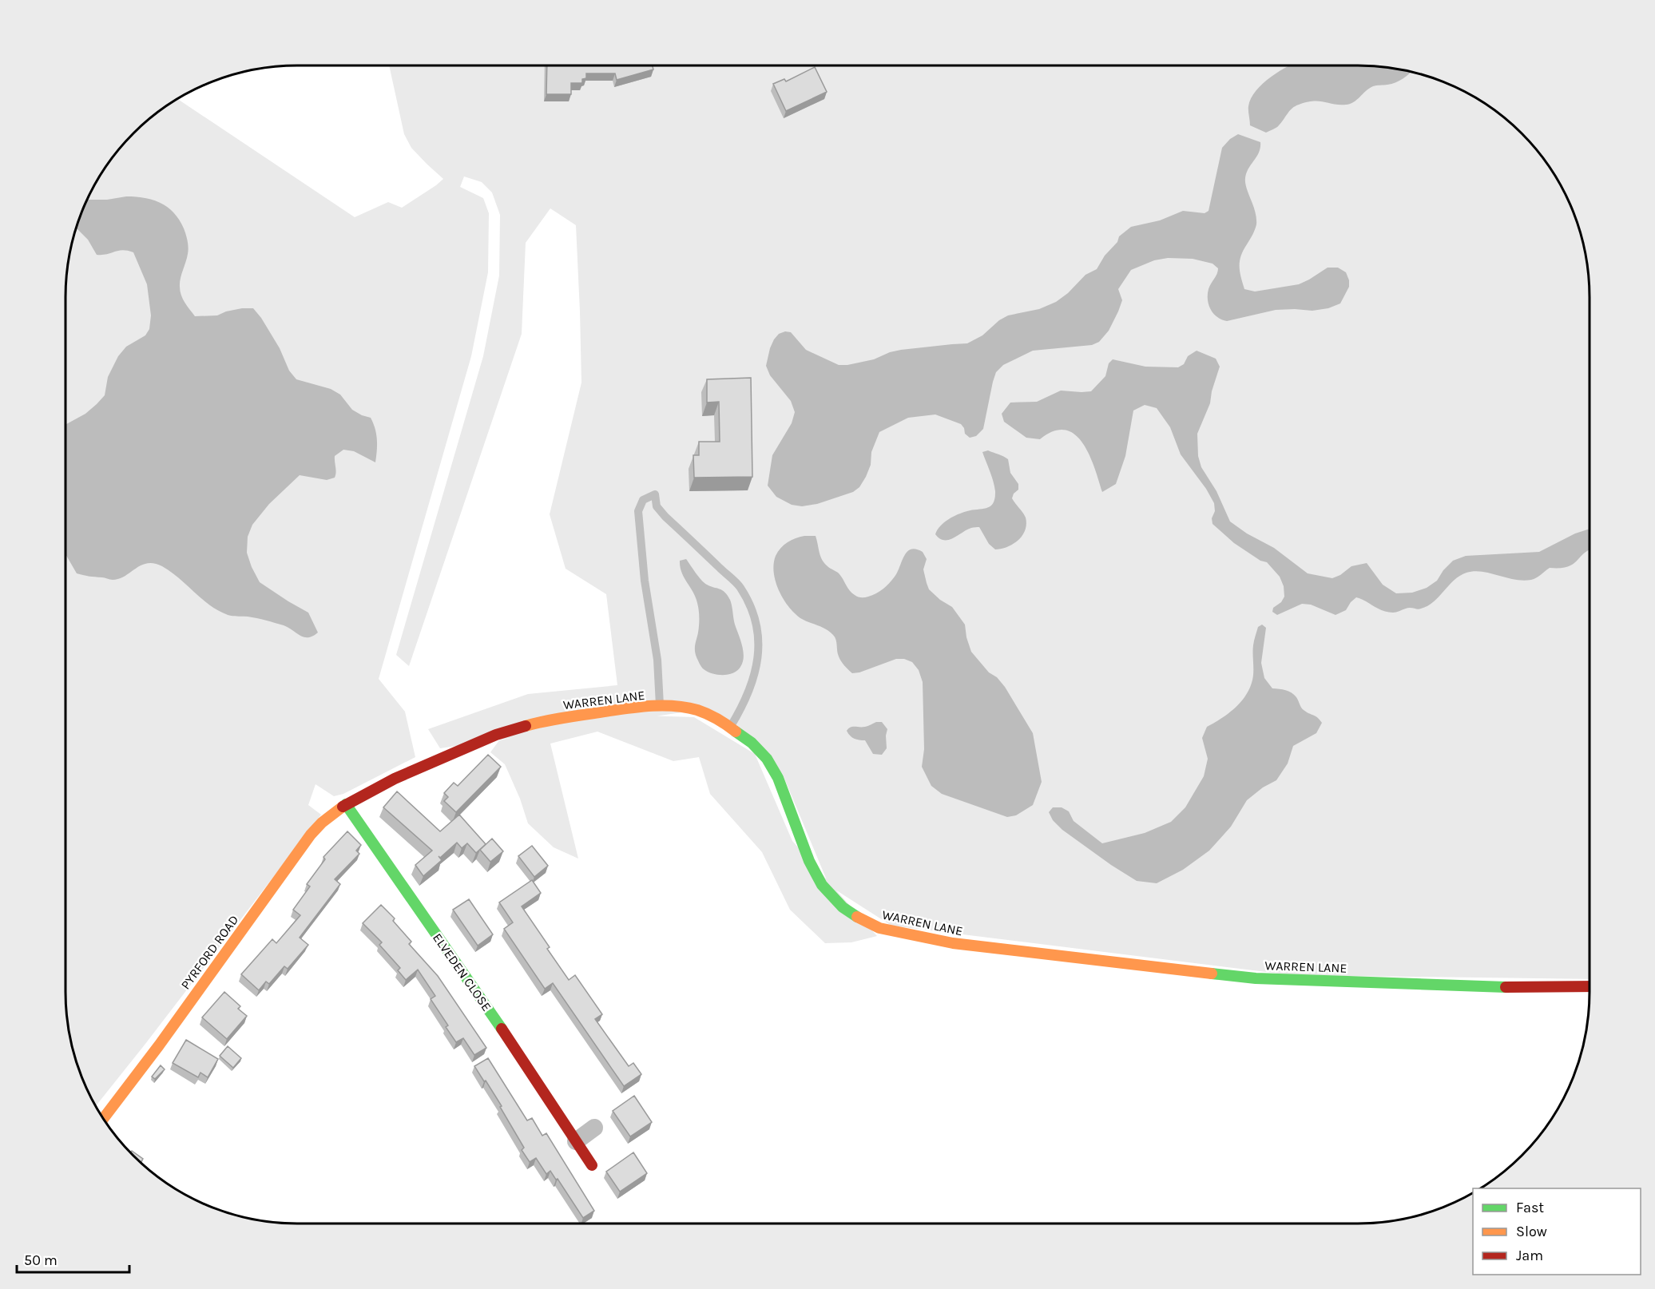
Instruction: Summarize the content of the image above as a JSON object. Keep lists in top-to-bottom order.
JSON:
{
  "streets": {
    "street": ["WARREN LANE", "PYRFORD ROAD", "ELVEDEN CLOSE"]
  },
  "crossings": [
    ["WARREN LANE", "PYRFORD ROAD"],
    ["WARREN LANE", "ELVEDEN CLOSE"],
    ["PYRFORD ROAD", "ELVEDEN CLOSE"]
  ],
  "legend": ["Fast", "Slow", "Jam"],
  "scale_bar": "50 m"
}
